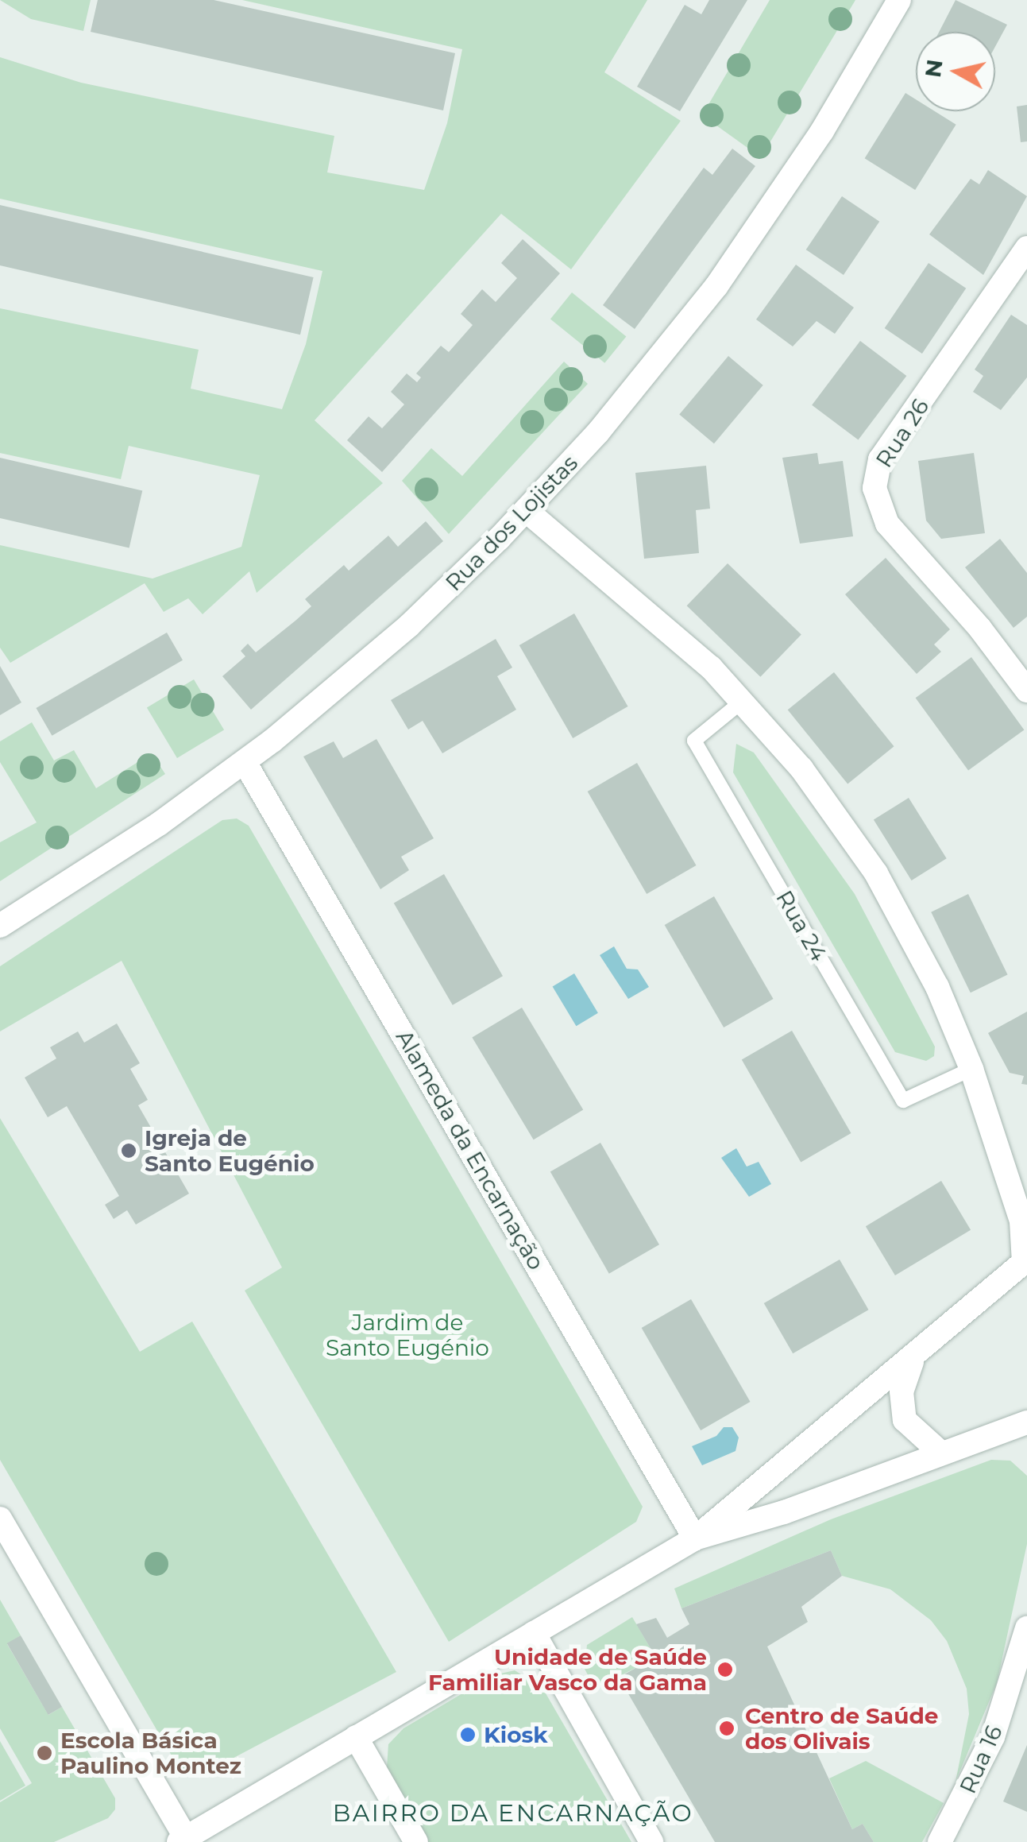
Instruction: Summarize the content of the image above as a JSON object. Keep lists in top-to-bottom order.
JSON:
{
  "streets": {
    "street": [
      "Rua 26",
      "Rua dos Lojistas",
      "Alameda da Encarnação",
      "Rua 16"
    ],
    "lane": ["Rua 24"]
  },
  "crossings": [
    ["Rua dos Lojistas", "Alameda da Encarnação"]
  ],
  "districts": ["BAIRRO DA ENCARNAÇÃO"],
  "parks": ["Jardim de Santo Eugénio"],
  "places": [
    "Igreja de Santo Eugénio",
    "Unidade de Saúde Familiar Vasco da Gama",
    "Centro de Saúde dos Olivais",
    "Kiosk",
    "Escola Básica Paulino Montez"
  ],
  "north": "left"
}
